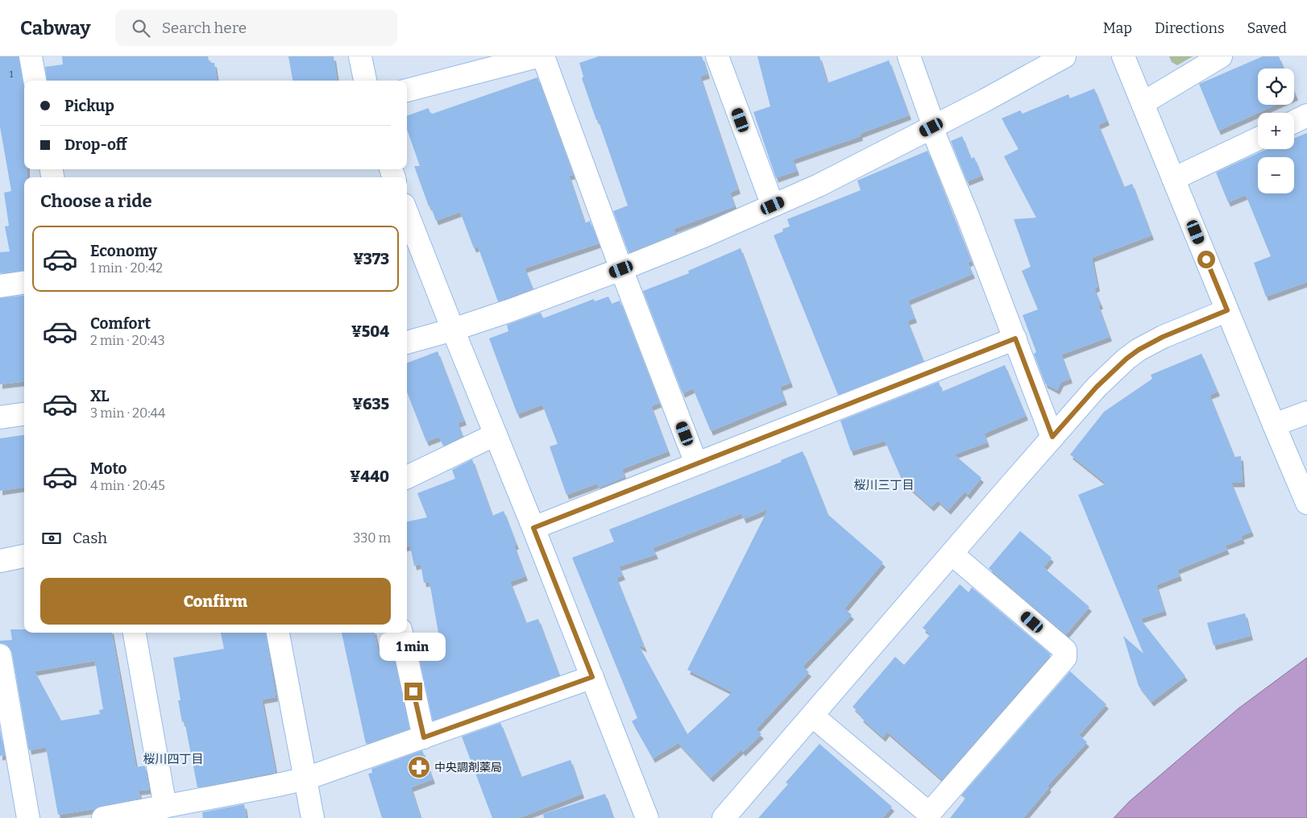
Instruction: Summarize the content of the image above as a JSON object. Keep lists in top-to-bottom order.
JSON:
{
  "districts": ["桜川三丁目", "桜川四丁目"],
  "places": {
    "pharmacy": ["中央調剤薬局"]
  },
  "house_numbers": ["1"],
  "page": {
    "header": "Cabway",
    "search": "Search here",
    "nav": ["Map", "Directions", "Saved"],
    "map_buttons": ["+", "−"],
    "banner": ["Pickup", "Drop-off"],
    "heading": "Choose a ride",
    "list": [
      {
        "name": "Economy",
        "note": "1 min · 20:42",
        "value": "¥373"
      },
      {
        "name": "Comfort",
        "note": "2 min · 20:43",
        "value": "¥504"
      },
      {
        "name": "XL",
        "note": "3 min · 20:44",
        "value": "¥635"
      },
      {
        "name": "Moto",
        "note": "4 min · 20:45",
        "value": "¥440"
      }
    ],
    "pay": ["Cash", "330 m"],
    "buttons": "Confirm",
    "bubble": "1 min"
  }
}
